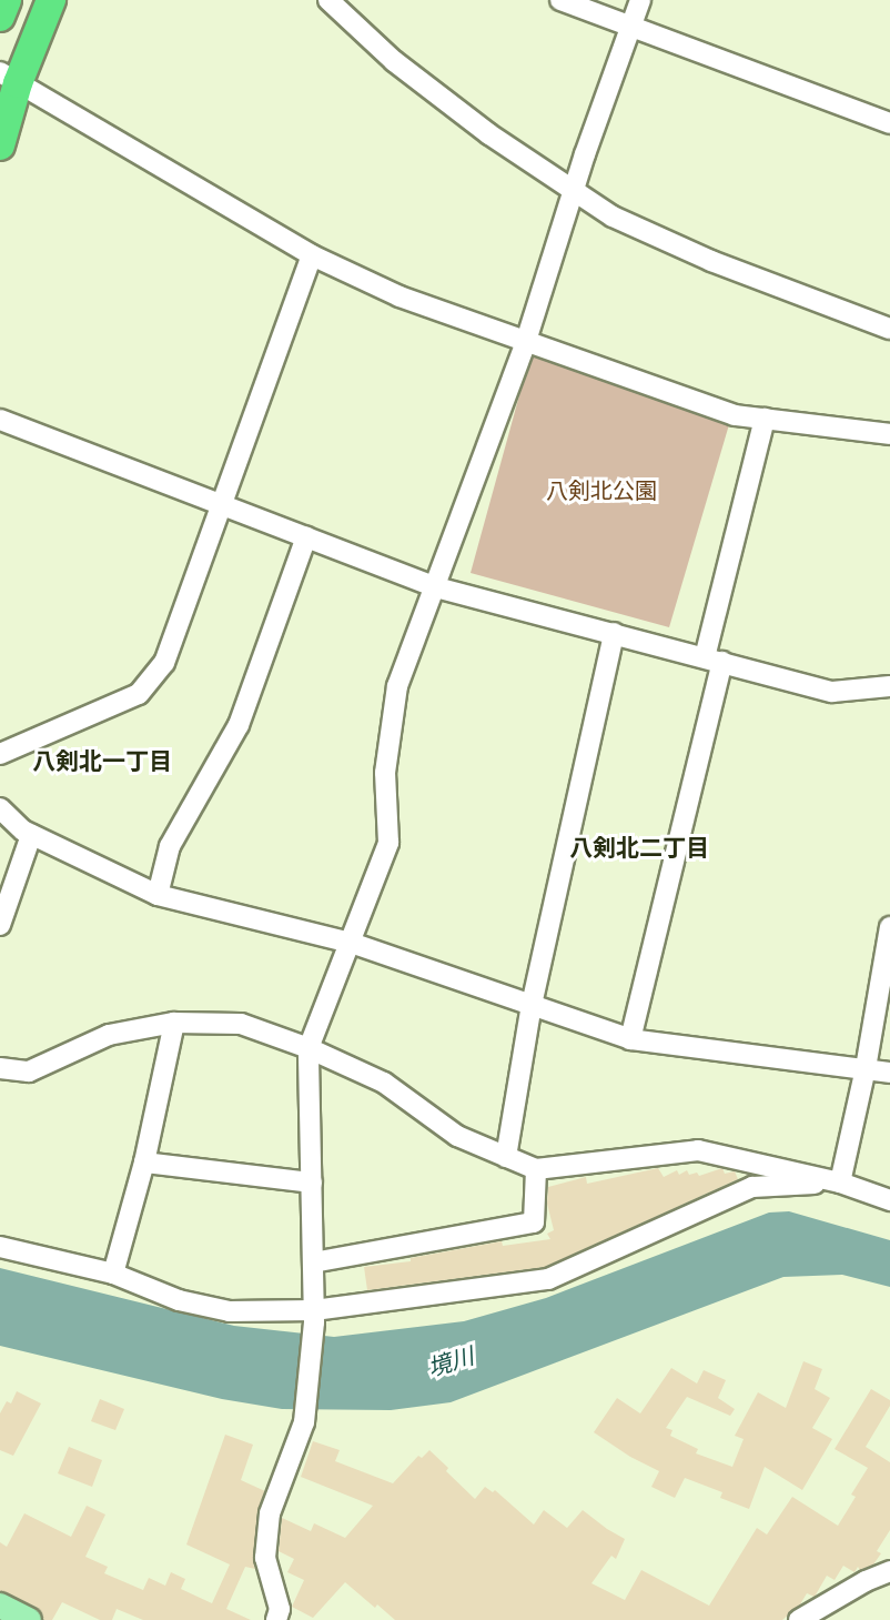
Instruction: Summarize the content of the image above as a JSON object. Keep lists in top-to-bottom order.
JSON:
{
  "districts": ["八剣北一丁目", "八剣北二丁目"],
  "water": ["境川"],
  "parks": ["八剣北公園"]
}
